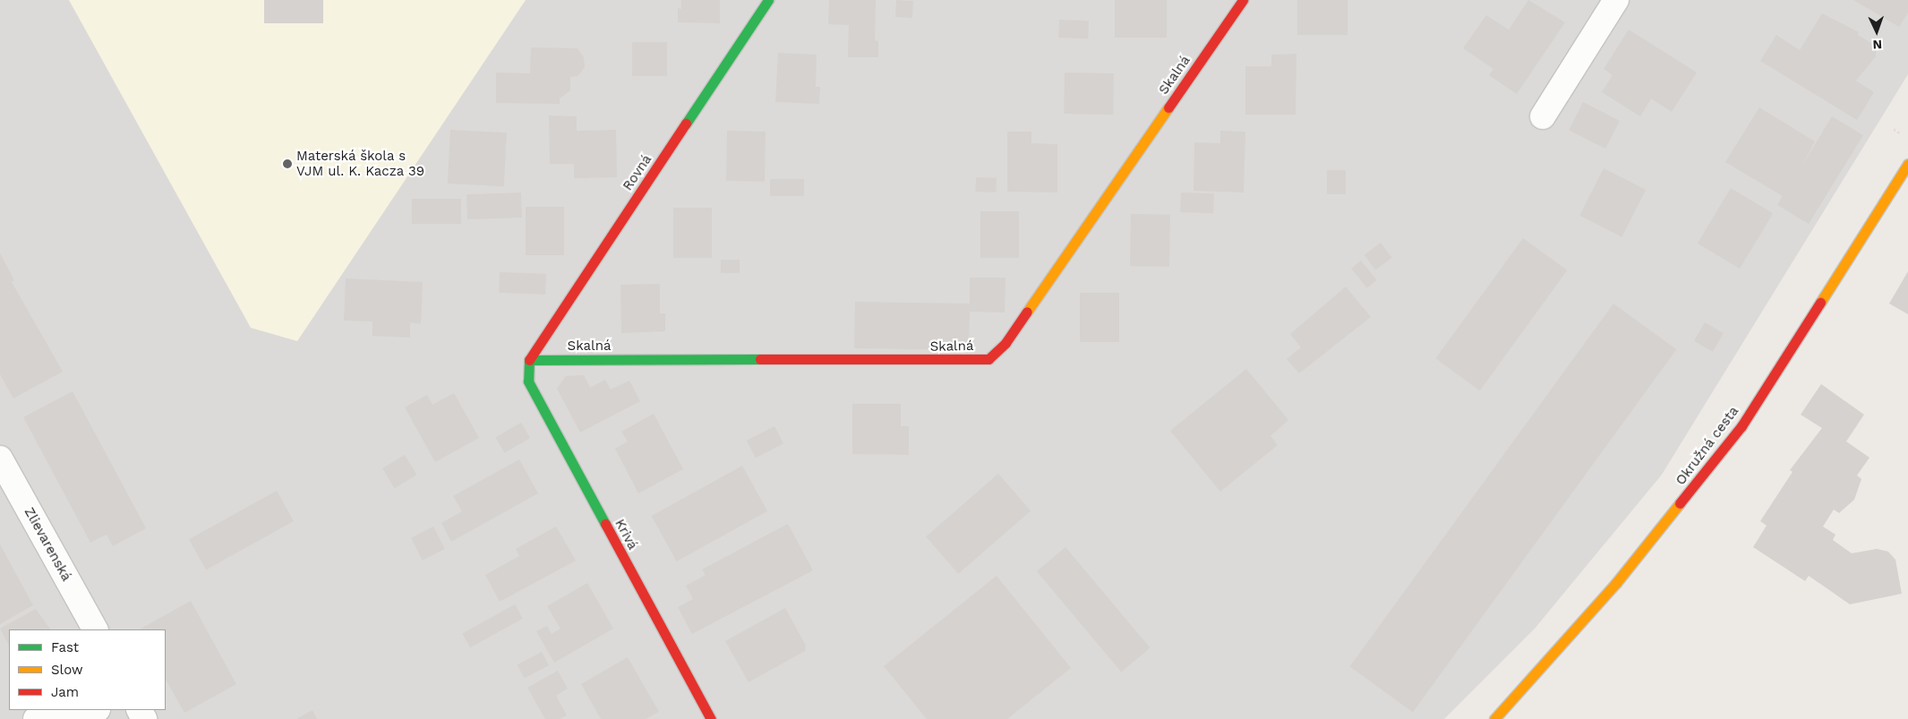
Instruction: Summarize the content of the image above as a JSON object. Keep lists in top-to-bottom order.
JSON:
{
  "streets": {
    "street": [
      "Skalná",
      "Rovná",
      "Okružná cesta",
      "Krivá",
      "Zlievarenská"
    ]
  },
  "crossings": [
    ["Skalná", "Rovná"],
    ["Skalná", "Krivá"],
    ["Rovná", "Krivá"]
  ],
  "places": ["Materská škola s VJM ul. K. Kacza 39"],
  "legend": ["Fast", "Slow", "Jam"],
  "north": "bottom"
}
